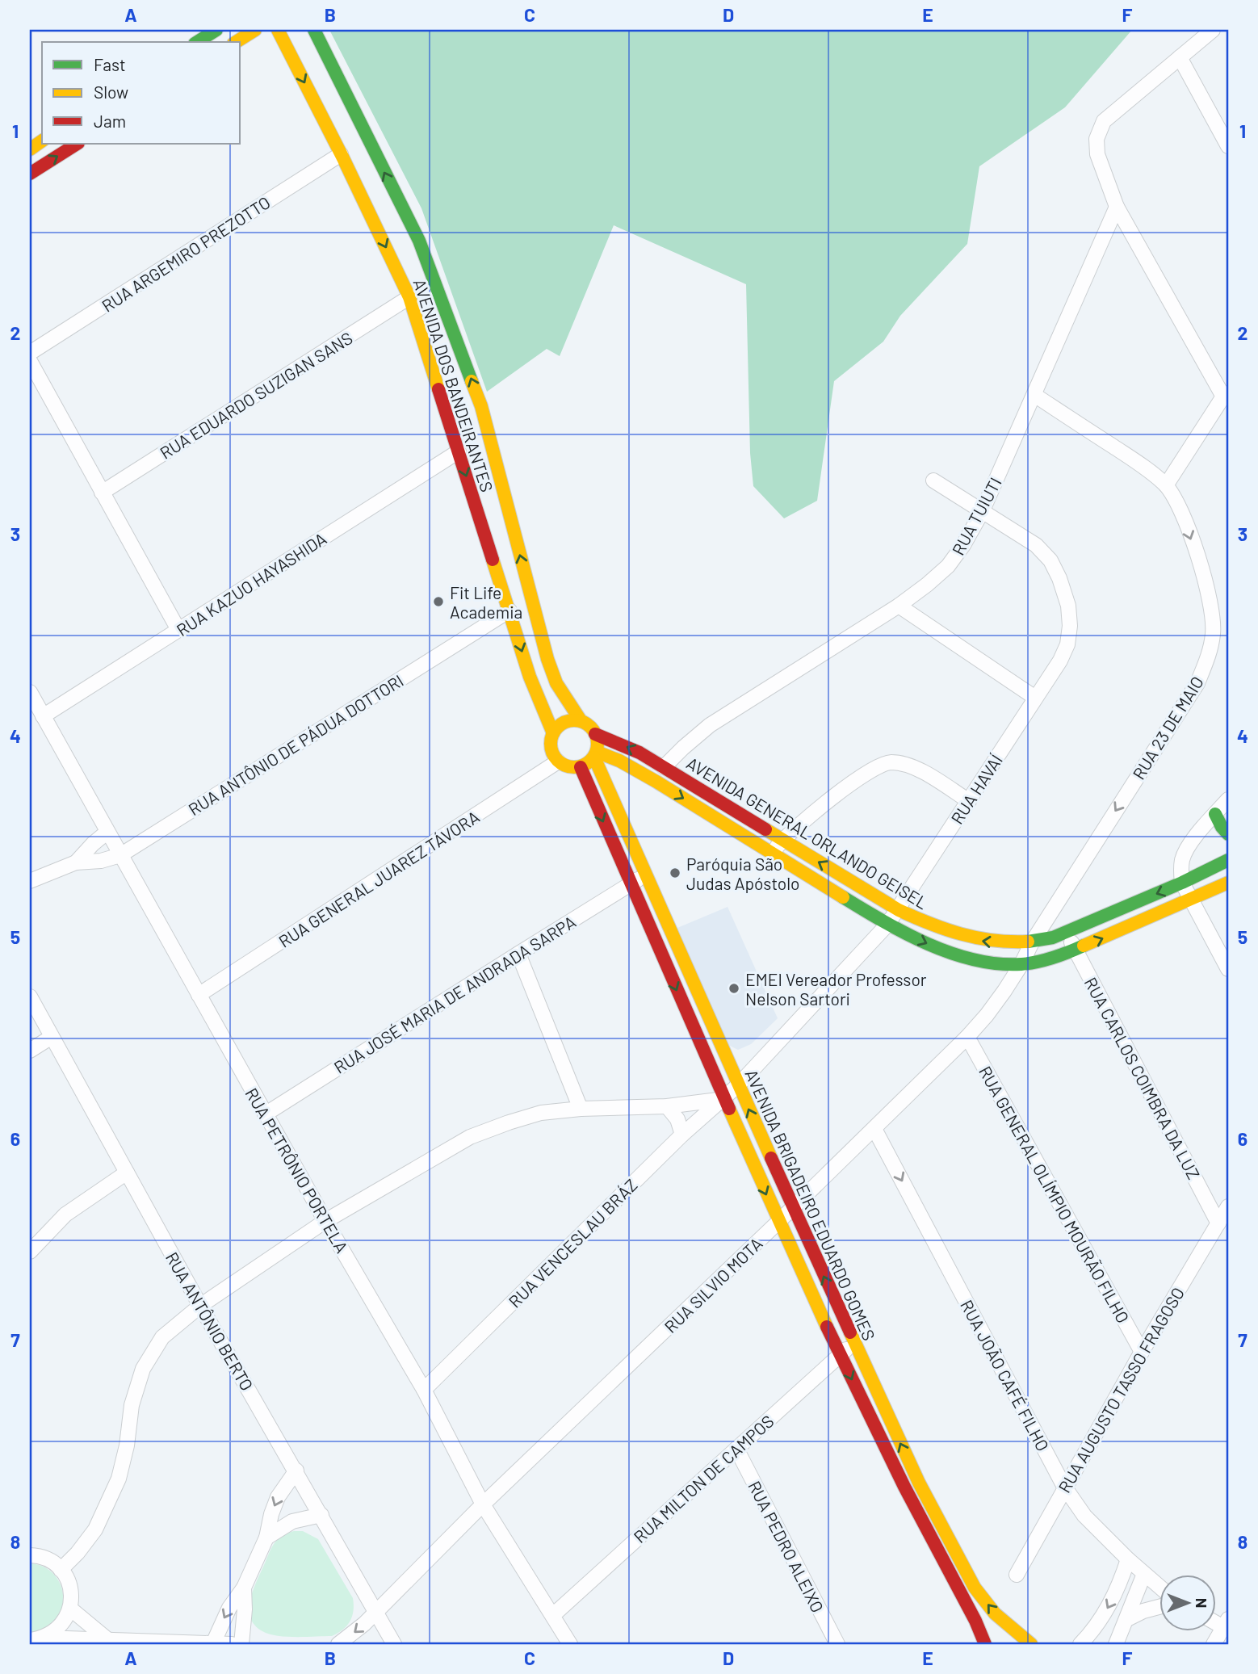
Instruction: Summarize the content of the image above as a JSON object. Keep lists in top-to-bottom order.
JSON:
{
  "streets": {
    "main road": ["AVENIDA DOS BANDEIRANTES", "AVENIDA GENERAL ORLANDO GEISEL", "AVENIDA BRIGADEIRO EDUARDO GOMES"],
    "street": [
      "RUA ARGEMIRO PREZOTTO",
      "RUA EDUARDO SUZIGAN SANS",
      "RUA TUIUTI",
      "RUA KAZUO HAYASHIDA",
      "RUA 23 DE MAIO",
      "RUA ANTÔNIO DE PÁDUA DOTTORI",
      "RUA HAVAÍ",
      "RUA GENERAL JUAREZ TÁVORA",
      "RUA JOSÉ MARIA DE ANDRADA SARPA",
      "RUA CARLOS COIMBRA DA LUZ",
      "RUA PETRÔNIO PORTELA",
      "RUA GENERAL OLÍMPIO MOURÃO FILHO",
      "RUA VENCESLAU BRÁZ",
      "RUA SILVIO MOTA",
      "RUA ANTÔNIO BERTO",
      "RUA JOÃO CAFÉ FILHO",
      "RUA AUGUSTO TASSO FRAGOSO",
      "RUA MILTON DE CAMPOS",
      "RUA PEDRO ALEIXO"
    ]
  },
  "crossings": [
    ["RUA ARGEMIRO PREZOTTO", "AVENIDA DOS BANDEIRANTES"],
    ["AVENIDA DOS BANDEIRANTES", "RUA EDUARDO SUZIGAN SANS"],
    ["AVENIDA DOS BANDEIRANTES", "RUA KAZUO HAYASHIDA"],
    ["AVENIDA DOS BANDEIRANTES", "RUA ANTÔNIO DE PÁDUA DOTTORI"],
    ["AVENIDA DOS BANDEIRANTES", "AVENIDA GENERAL ORLANDO GEISEL"],
    ["AVENIDA DOS BANDEIRANTES", "RUA GENERAL JUAREZ TÁVORA"],
    ["AVENIDA DOS BANDEIRANTES", "AVENIDA BRIGADEIRO EDUARDO GOMES"],
    ["RUA TUIUTI", "RUA 23 DE MAIO"],
    ["RUA TUIUTI", "RUA HAVAÍ"],
    ["RUA TUIUTI", "AVENIDA GENERAL ORLANDO GEISEL"],
    ["RUA KAZUO HAYASHIDA", "RUA PETRÔNIO PORTELA"],
    ["RUA 23 DE MAIO", "AVENIDA GENERAL ORLANDO GEISEL"],
    ["RUA 23 DE MAIO", "RUA SILVIO MOTA"],
    ["RUA ANTÔNIO DE PÁDUA DOTTORI", "RUA PETRÔNIO PORTELA"],
    ["RUA HAVAÍ", "AVENIDA GENERAL ORLANDO GEISEL"],
    ["RUA HAVAÍ", "AVENIDA BRIGADEIRO EDUARDO GOMES"],
    ["RUA HAVAÍ", "RUA VENCESLAU BRÁZ"],
    ["AVENIDA GENERAL ORLANDO GEISEL", "RUA GENERAL JUAREZ TÁVORA"],
    ["AVENIDA GENERAL ORLANDO GEISEL", "RUA CARLOS COIMBRA DA LUZ"],
    ["AVENIDA GENERAL ORLANDO GEISEL", "AVENIDA BRIGADEIRO EDUARDO GOMES"],
    ["AVENIDA GENERAL ORLANDO GEISEL", "RUA SILVIO MOTA"],
    ["RUA GENERAL JUAREZ TÁVORA", "RUA PETRÔNIO PORTELA"],
    ["RUA GENERAL JUAREZ TÁVORA", "AVENIDA BRIGADEIRO EDUARDO GOMES"],
    ["RUA JOSÉ MARIA DE ANDRADA SARPA", "RUA PETRÔNIO PORTELA"],
    ["RUA JOSÉ MARIA DE ANDRADA SARPA", "AVENIDA BRIGADEIRO EDUARDO GOMES"],
    ["RUA CARLOS COIMBRA DA LUZ", "RUA AUGUSTO TASSO FRAGOSO"],
    ["RUA PETRÔNIO PORTELA", "RUA VENCESLAU BRÁZ"],
    ["RUA PETRÔNIO PORTELA", "RUA SILVIO MOTA"],
    ["RUA PETRÔNIO PORTELA", "RUA MILTON DE CAMPOS"],
    ["RUA GENERAL OLÍMPIO MOURÃO FILHO", "RUA SILVIO MOTA"],
    ["RUA GENERAL OLÍMPIO MOURÃO FILHO", "RUA AUGUSTO TASSO FRAGOSO"],
    ["AVENIDA BRIGADEIRO EDUARDO GOMES", "RUA VENCESLAU BRÁZ"],
    ["AVENIDA BRIGADEIRO EDUARDO GOMES", "RUA SILVIO MOTA"],
    ["AVENIDA BRIGADEIRO EDUARDO GOMES", "RUA MILTON DE CAMPOS"],
    ["RUA SILVIO MOTA", "RUA ANTÔNIO BERTO"],
    ["RUA SILVIO MOTA", "RUA JOÃO CAFÉ FILHO"],
    ["RUA JOÃO CAFÉ FILHO", "RUA AUGUSTO TASSO FRAGOSO"],
    ["RUA MILTON DE CAMPOS", "RUA PEDRO ALEIXO"]
  ],
  "one_way": ["RUA 23 DE MAIO", "RUA JOÃO CAFÉ FILHO"],
  "places": ["Fit Life Academia", "Paróquia São Judas Apóstolo", "EMEI Vereador Professor Nelson Sartori"],
  "legend": ["Fast", "Slow", "Jam"],
  "north": "right",
  "grid": {
    "columns": [
      "A",
      "B",
      "C",
      "D",
      "E",
      "F"
    ],
    "rows": [
      "1",
      "2",
      "3",
      "4",
      "5",
      "6",
      "7",
      "8"
    ]
  }
}
